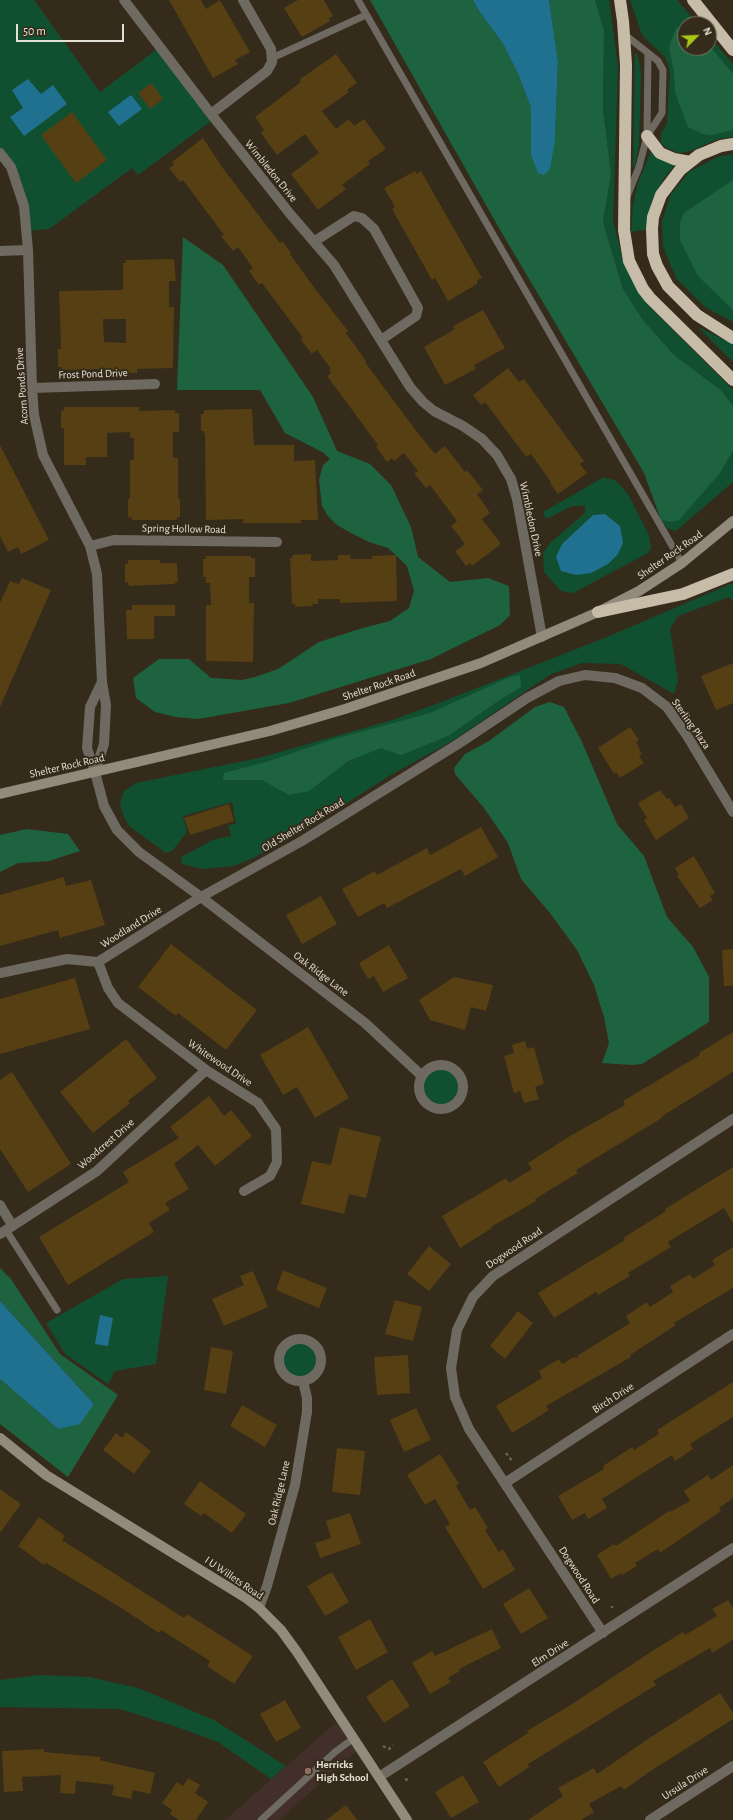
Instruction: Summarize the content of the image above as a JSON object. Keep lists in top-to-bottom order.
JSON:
{
  "streets": {
    "main road": ["Shelter Rock Road", "I U Willets Road"],
    "street": [
      "Wimbledon Drive",
      "Frost Pond Drive",
      "Acorn Ponds Drive",
      "Spring Hollow Road",
      "Sterling Plaza",
      "Old Shelter Rock Road",
      "Woodland Drive",
      "Oak Ridge Lane",
      "Whitewood Drive",
      "Woodcrest Drive",
      "Dogwood Road",
      "Birch Drive",
      "Elm Drive",
      "Ursula Drive"
    ]
  },
  "crossings": [
    ["Wimbledon Drive", "Shelter Rock Road"],
    ["Frost Pond Drive", "Acorn Ponds Drive"],
    ["Acorn Ponds Drive", "Spring Hollow Road"],
    ["Acorn Ponds Drive", "Shelter Rock Road"],
    ["Sterling Plaza", "Old Shelter Rock Road"],
    ["Old Shelter Rock Road", "Woodland Drive"],
    ["Old Shelter Rock Road", "Oak Ridge Lane"],
    ["Woodland Drive", "Oak Ridge Lane"],
    ["Woodland Drive", "Whitewood Drive"],
    ["Oak Ridge Lane", "I U Willets Road"],
    ["Whitewood Drive", "Woodcrest Drive"],
    ["Dogwood Road", "Birch Drive"],
    ["Dogwood Road", "Elm Drive"],
    ["I U Willets Road", "Elm Drive"]
  ],
  "places": ["Herricks High School"],
  "scale_bar": "50 m",
  "north": "top right"
}
